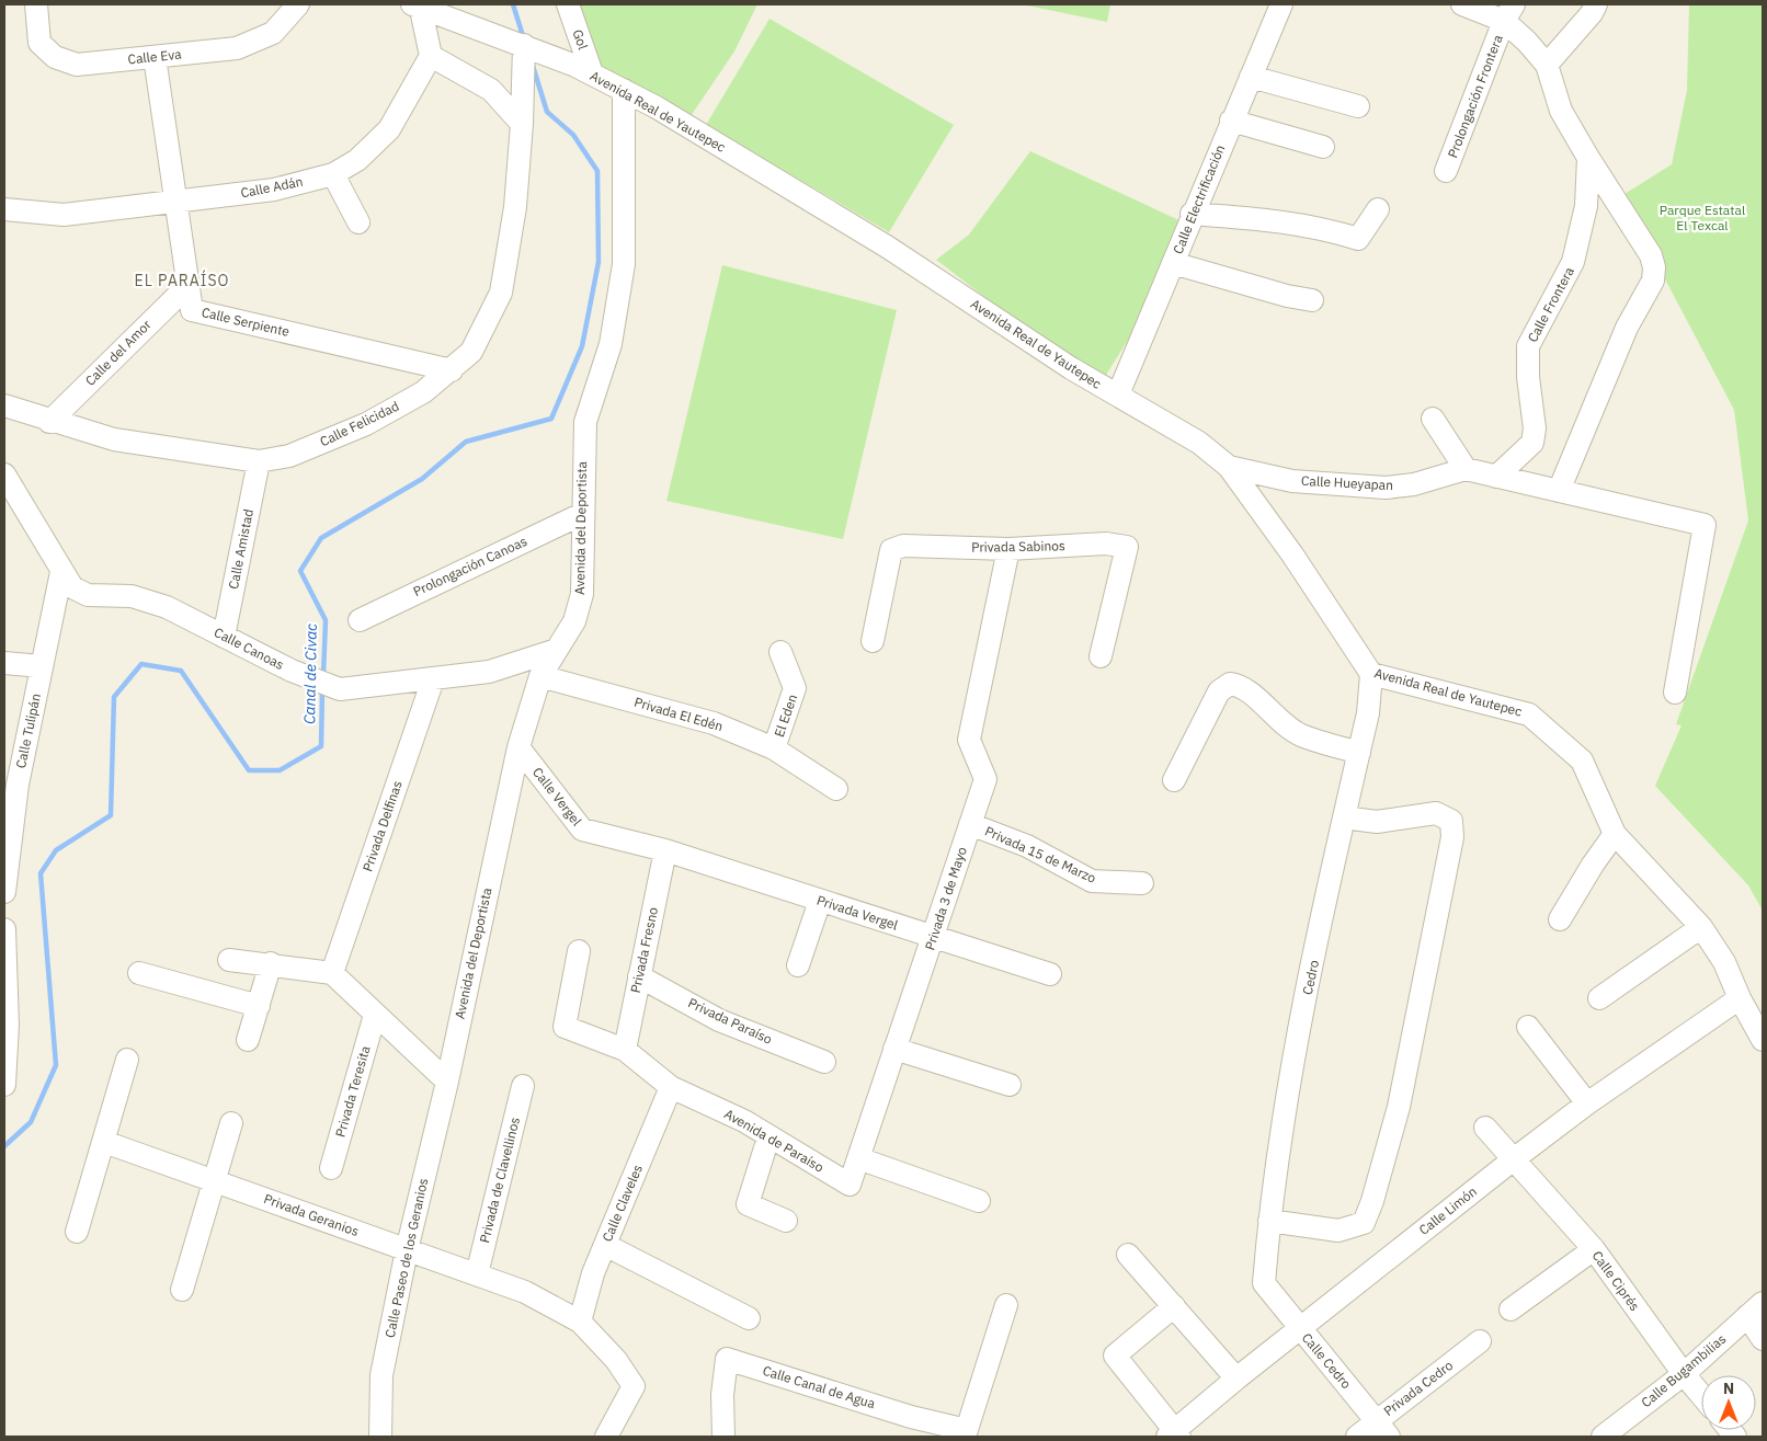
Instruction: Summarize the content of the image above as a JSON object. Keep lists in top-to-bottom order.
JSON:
{
  "streets": {
    "street": [
      "Gol",
      "Calle Eva",
      "Prolongación Frontera",
      "Avenida Real de Yautepec",
      "Calle Adán",
      "Calle Electrificación",
      "Calle Frontera",
      "Calle Serpiente",
      "Calle del Amor",
      "Calle Felicidad",
      "Calle Hueyapan",
      "Avenida del Deportista",
      "Privada Sabinos",
      "Calle Amistad",
      "Prolongación Canoas",
      "Calle Canoas",
      "Privada El Edén",
      "El Eden",
      "Calle Tulipán",
      "Calle Vergel",
      "Privada Delfinas",
      "Privada 15 de Marzo",
      "Privada 3 de Mayo",
      "Privada Vergel",
      "Privada Fresno",
      "Cedro",
      "Privada Paraíso",
      "Privada Teresita",
      "Avenida de Paraíso",
      "Privada de Clavellinos",
      "Calle Claveles",
      "Calle Limón",
      "Privada Geranios",
      "Calle Paseo de los Geranios",
      "Calle Ciprés",
      "Calle Cedro",
      "Calle Bugambilias",
      "Calle Canal de Agua",
      "Privada Cedro"
    ]
  },
  "crossings": [
    ["Gol", "Avenida Real de Yautepec"],
    ["Calle Eva", "Calle Serpiente"],
    ["Avenida Real de Yautepec", "Calle Electrificación"],
    ["Avenida Real de Yautepec", "Calle Felicidad"],
    ["Avenida Real de Yautepec", "Calle Hueyapan"],
    ["Avenida Real de Yautepec", "Avenida del Deportista"],
    ["Avenida Real de Yautepec", "Cedro"],
    ["Calle Adán", "Calle Serpiente"],
    ["Calle Serpiente", "Calle del Amor"],
    ["Calle Serpiente", "Calle Felicidad"],
    ["Calle del Amor", "Calle Felicidad"],
    ["Calle Felicidad", "Calle Amistad"],
    ["Avenida del Deportista", "Prolongación Canoas"],
    ["Avenida del Deportista", "Calle Canoas"],
    ["Avenida del Deportista", "Privada El Edén"],
    ["Avenida del Deportista", "Calle Vergel"],
    ["Avenida del Deportista", "Calle Paseo de los Geranios"],
    ["Privada Sabinos", "Privada 3 de Mayo"],
    ["Calle Amistad", "Calle Canoas"],
    ["Calle Canoas", "Calle Tulipán"],
    ["Calle Canoas", "Privada Delfinas"],
    ["Privada El Edén", "El Eden"],
    ["Calle Vergel", "Privada Vergel"],
    ["Calle Vergel", "Privada Fresno"],
    ["Privada 15 de Marzo", "Privada 3 de Mayo"],
    ["Privada 3 de Mayo", "Privada Vergel"],
    ["Privada 3 de Mayo", "Avenida de Paraíso"],
    ["Privada Vergel", "Privada Fresno"],
    ["Privada Fresno", "Privada Paraíso"],
    ["Privada Fresno", "Avenida de Paraíso"],
    ["Cedro", "Calle Cedro"],
    ["Avenida de Paraíso", "Calle Claveles"],
    ["Privada de Clavellinos", "Privada Geranios"],
    ["Calle Claveles", "Privada Geranios"],
    ["Calle Limón", "Calle Ciprés"],
    ["Calle Limón", "Calle Cedro"],
    ["Privada Geranios", "Calle Paseo de los Geranios"],
    ["Calle Ciprés", "Calle Bugambilias"],
    ["Calle Cedro", "Privada Cedro"]
  ],
  "districts": ["EL PARAÍSO"],
  "water": ["Canal de Civac"],
  "parks": ["Parque Estatal El Texcal"],
  "north": "top"
}
